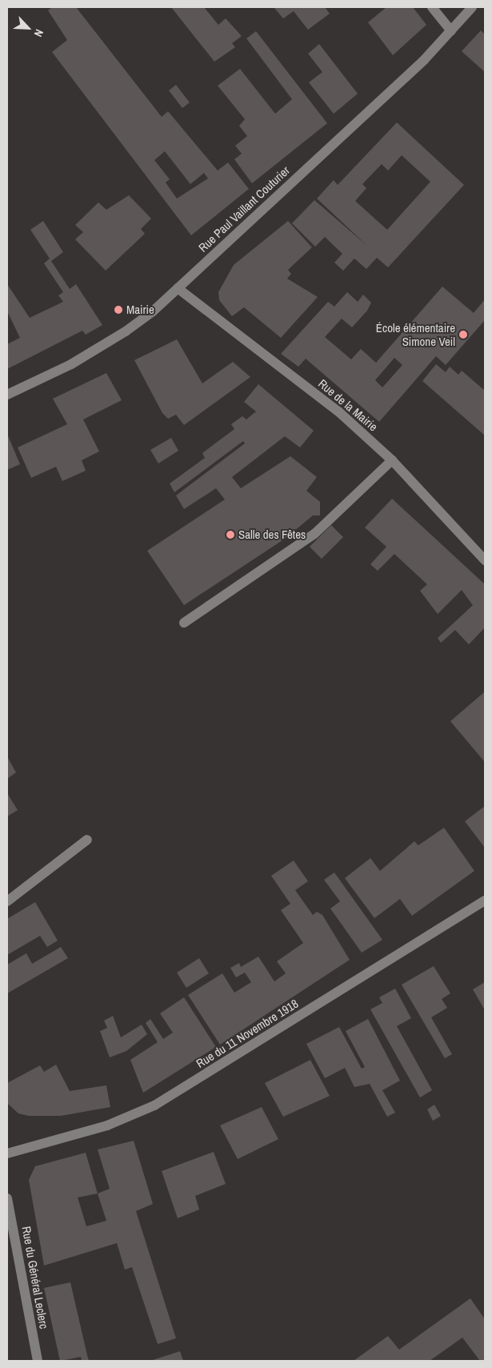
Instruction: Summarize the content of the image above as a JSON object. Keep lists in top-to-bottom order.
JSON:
{
  "streets": {
    "street": [
      "Rue Paul Vaillant Couturier",
      "Rue de la Mairie",
      "Rue du 11 Novembre 1918",
      "Rue du Général Leclerc"
    ]
  },
  "crossings": [
    ["Rue Paul Vaillant Couturier", "Rue de la Mairie"]
  ],
  "places": ["Mairie", "École élémentaire Simone Veil", "Salle des Fêtes"],
  "north": "bottom right"
}
